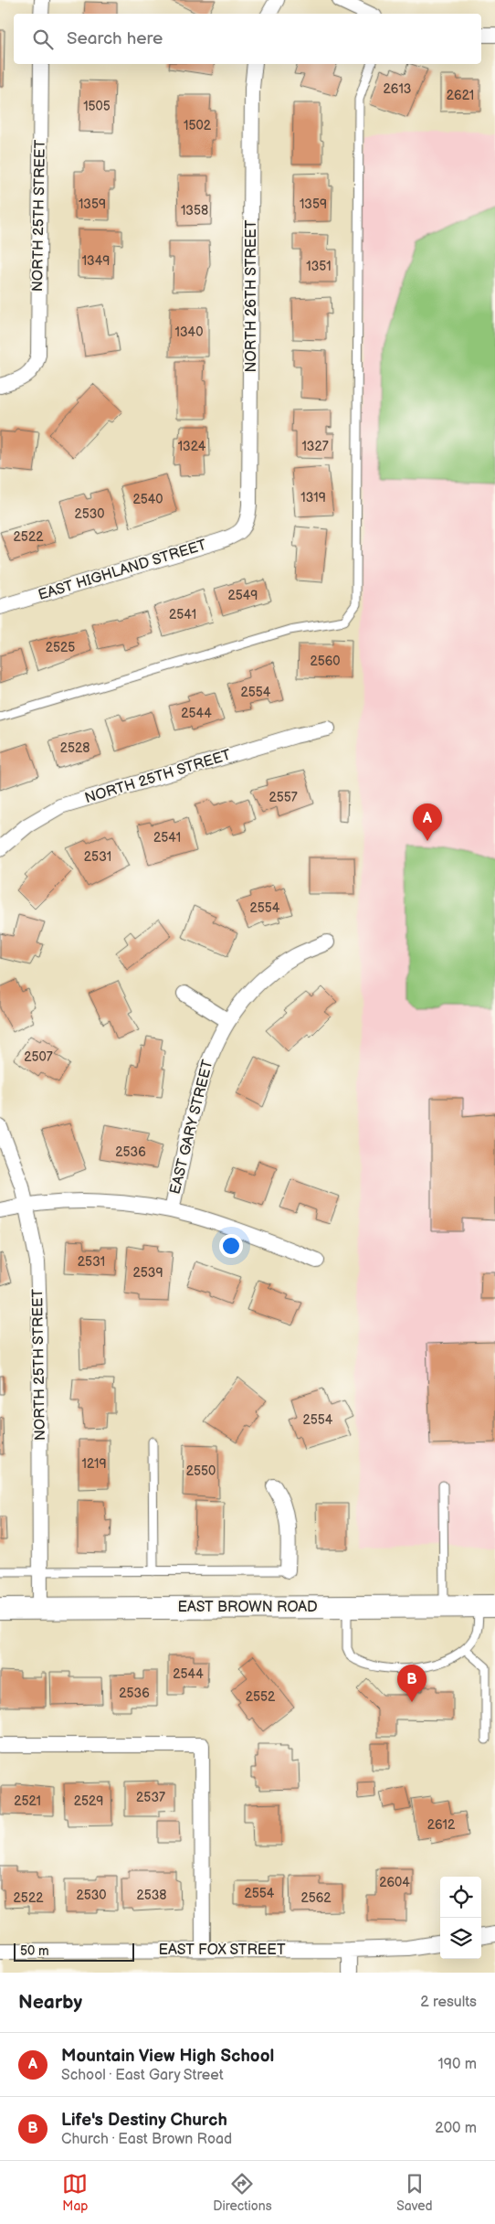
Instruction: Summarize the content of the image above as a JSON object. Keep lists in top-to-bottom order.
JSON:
{
  "streets": {
    "main road": ["EAST BROWN ROAD"],
    "street": [
      "NORTH 25TH STREET",
      "NORTH 26TH STREET",
      "EAST HIGHLAND STREET",
      "EAST GARY STREET",
      "EAST FOX STREET"
    ]
  },
  "crossings": [
    ["NORTH 25TH STREET", "EAST BROWN ROAD"],
    ["NORTH 26TH STREET", "EAST HIGHLAND STREET"]
  ],
  "house_numbers": [
    "2613",
    "2621",
    "1505",
    "1502",
    "1359",
    "1359",
    "1358",
    "1349",
    "1351",
    "1340",
    "1324",
    "1327",
    "1319",
    "2540",
    "2530",
    "2522",
    "2549",
    "2541",
    "2525",
    "2560",
    "2554",
    "2544",
    "2528",
    "2557",
    "2541",
    "2531",
    "2554",
    "2507",
    "2536",
    "2531",
    "2539",
    "2554",
    "1219",
    "2550",
    "2544",
    "2536",
    "2552",
    "2537",
    "2521",
    "2529",
    "2612",
    "2604",
    "2554",
    "2530",
    "2538",
    "2522",
    "2562"
  ],
  "scale_bar": "50 m",
  "page": {
    "search": "Search here",
    "pins": ["A", "B"],
    "scale": "50 m",
    "heading": ["Nearby", "2 results"],
    "list": [
      {
        "mark": "A",
        "name": "Mountain View High School",
        "note": "School · East Gary Street",
        "value": "190 m"
      },
      {
        "mark": "B",
        "name": "Life's Destiny Church",
        "note": "Church · East Brown Road",
        "value": "200 m"
      }
    ],
    "nav": ["Map", "Directions", "Saved"]
  }
}
